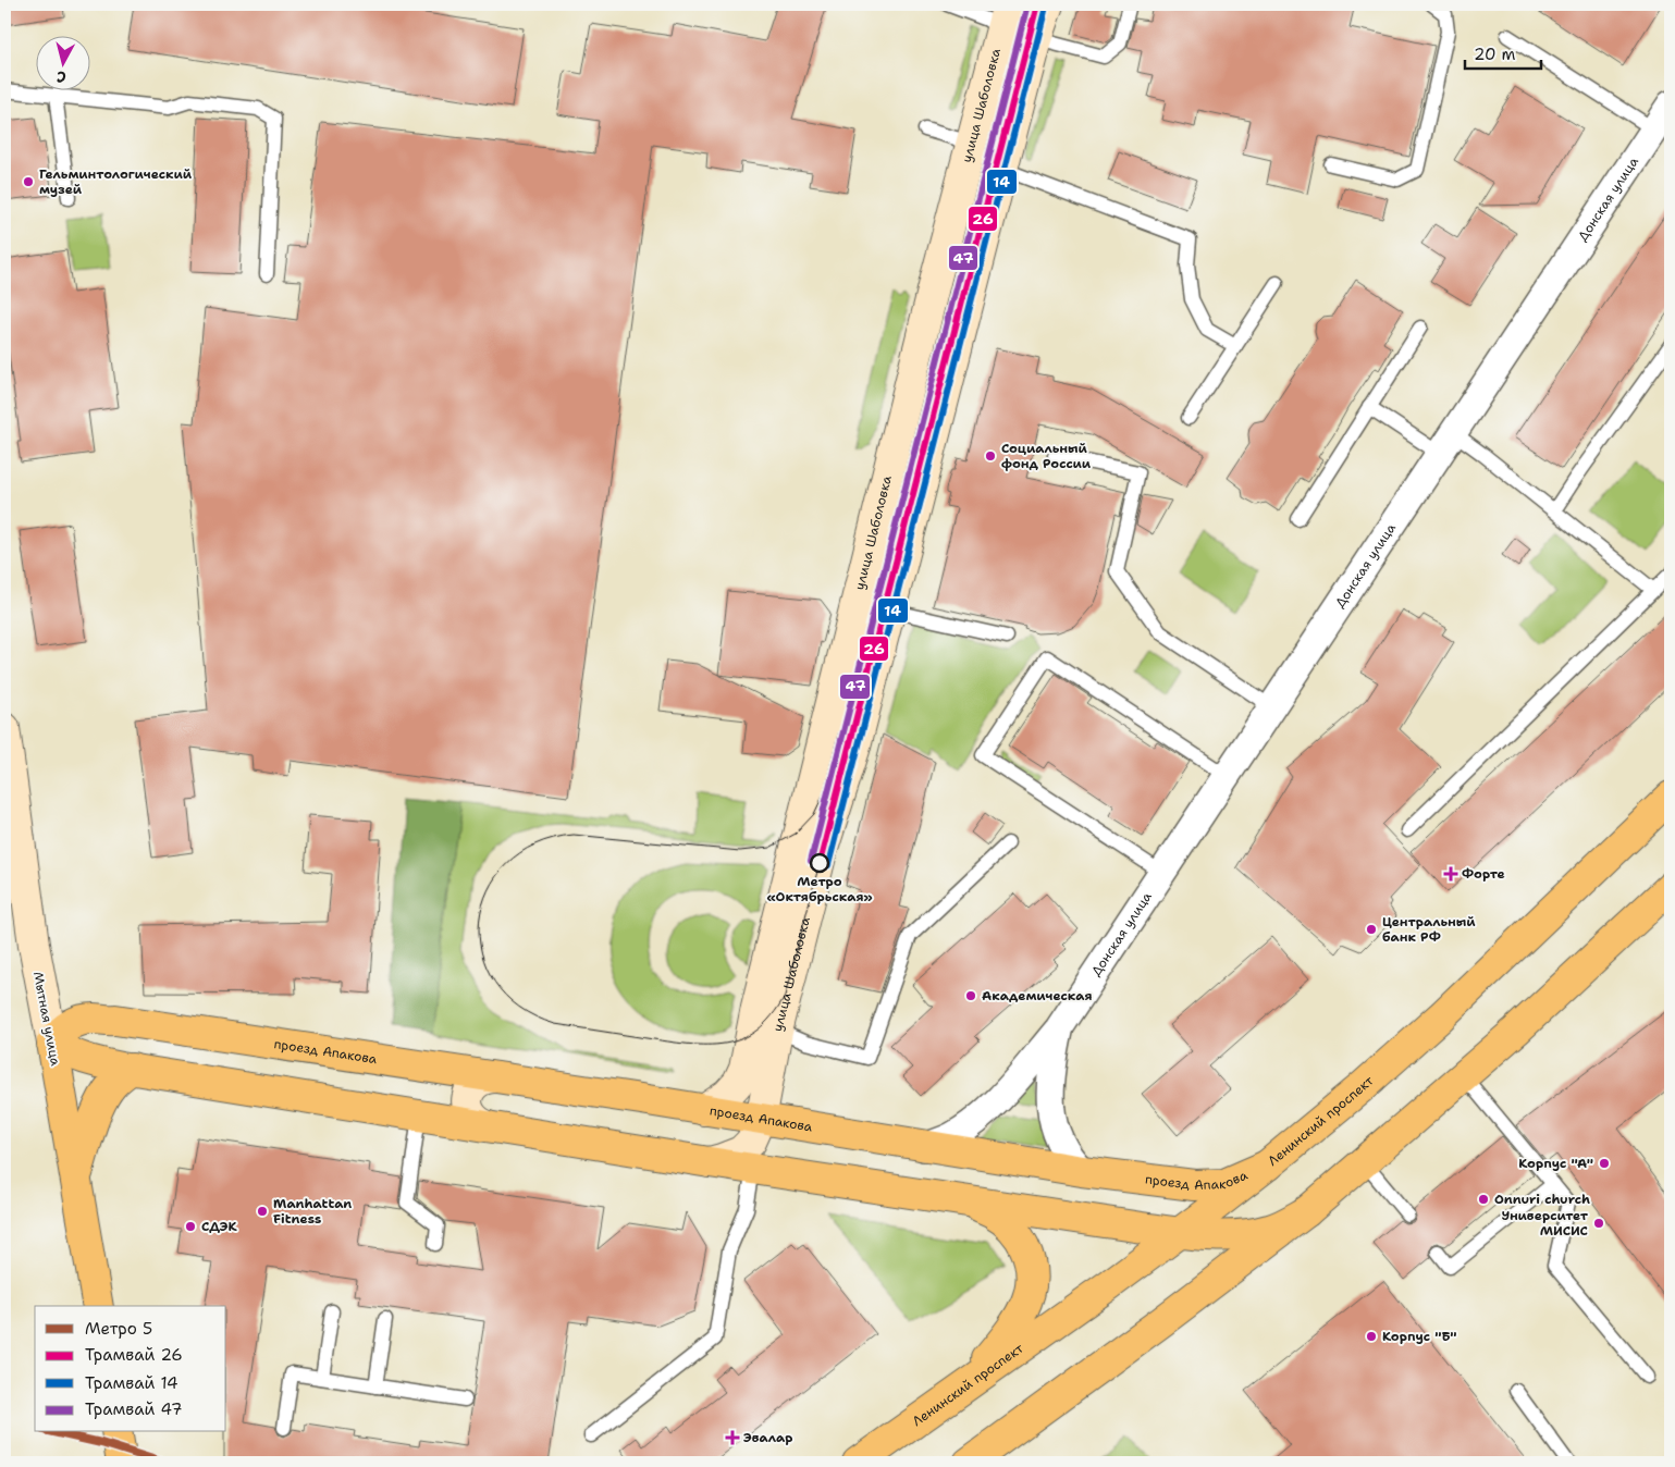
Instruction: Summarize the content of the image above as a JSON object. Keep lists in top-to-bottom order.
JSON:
{
  "streets": {
    "main road": [
      "улица Шаболовка",
      "Мытная улица",
      "проезд Апакова",
      "Ленинский проспект"
    ],
    "street": ["Донская улица"]
  },
  "crossings": [
    ["улица Шаболовка", "проезд Апакова"],
    ["Донская улица", "проезд Апакова"],
    ["Мытная улица", "проезд Апакова"],
    ["проезд Апакова", "Ленинский проспект"]
  ],
  "places": {
    "other": [
      "Гельминтологический музей",
      "Социальный фонд России",
      "Метро «Октябрьская»",
      "Центральный банк РФ",
      "Академическая",
      "Корпус \"А\"",
      "Onnuri church",
      "Manhattan Fitness",
      "Университет МИСИС",
      "СДЭК",
      "Корпус \"Б\""
    ],
    "health": ["Форте", "Эвалар"]
  },
  "lines": [
    "tram line 26",
    "tram line 47",
    "tram line 14",
    "metro line 5"
  ],
  "legend": [
    "Метро 5",
    "Трамвай 26",
    "Трамвай 14",
    "Трамвай 47"
  ],
  "scale_bar": "20 m",
  "north": "bottom"
}
